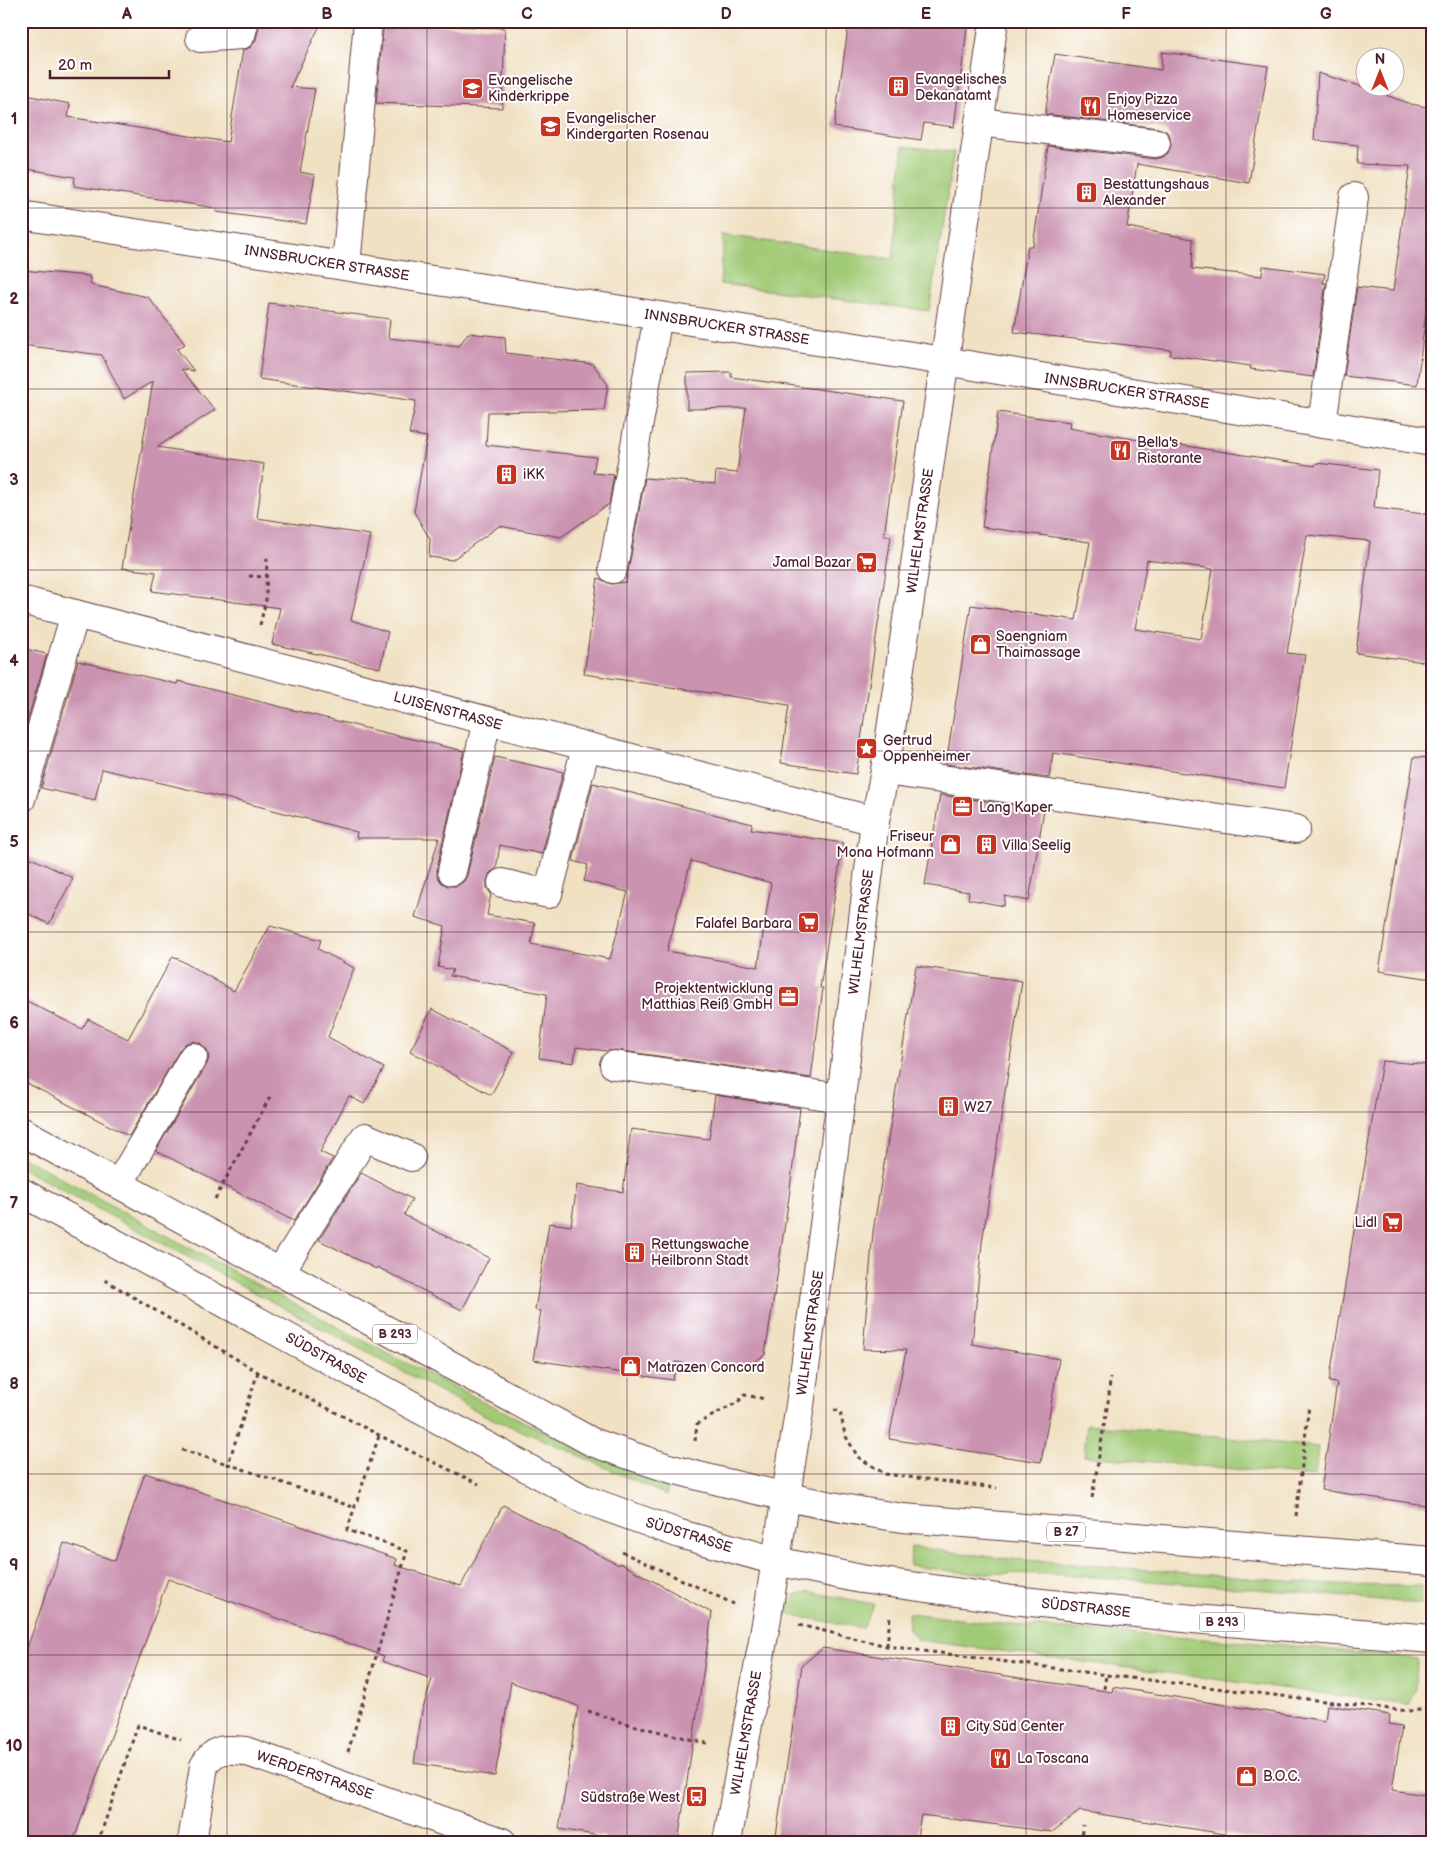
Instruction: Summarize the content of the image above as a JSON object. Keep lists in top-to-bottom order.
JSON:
{
  "streets": {
    "main road": [
      "INNSBRUCKER STRASSE",
      "WILHELMSTRASSE",
      "LUISENSTRASSE",
      "B 293",
      "SÜDSTRASSE",
      "B 27",
      "WERDERSTRASSE"
    ]
  },
  "crossings": [
    ["INNSBRUCKER STRASSE", "WILHELMSTRASSE"],
    ["WILHELMSTRASSE", "LUISENSTRASSE"],
    ["WILHELMSTRASSE", "B 293"],
    ["WILHELMSTRASSE", "SÜDSTRASSE"],
    ["WILHELMSTRASSE", "B 27"],
    ["B 293", "B 27"]
  ],
  "places": {
    "building": [
      "Evangelisches Dekanatamt",
      "Bestattungshaus Alexander",
      "iKK",
      "Villa Seelig",
      "W27",
      "Rettungswache Heilbronn Stadt",
      "City Süd Center"
    ],
    "school or university": ["Evangelische Kinderkrippe", "Evangelischer Kindergarten Rosenau"],
    "restaurant": ["Enjoy Pizza Homeservice", "Bella's Ristorante", "La Toscana"],
    "supermarket": ["Jamal Bazar", "Falafel Barbara", "Lidl"],
    "shop": [
      "Saengniam Thaimassage",
      "Friseur Mona Hofmann",
      "Matrazen Concord",
      "B.O.C."
    ],
    "place": ["Gertrud Oppenheimer"],
    "office": ["Lang Kaper", "Projektentwicklung Matthias Reiß GmbH"],
    "bus stop": ["Südstraße West"]
  },
  "scale_bar": "20 m",
  "north": "top",
  "grid": {
    "columns": [
      "A",
      "B",
      "C",
      "D",
      "E",
      "F",
      "G"
    ],
    "rows": [
      "1",
      "2",
      "3",
      "4",
      "5",
      "6",
      "7",
      "8",
      "9",
      "10"
    ]
  }
}
